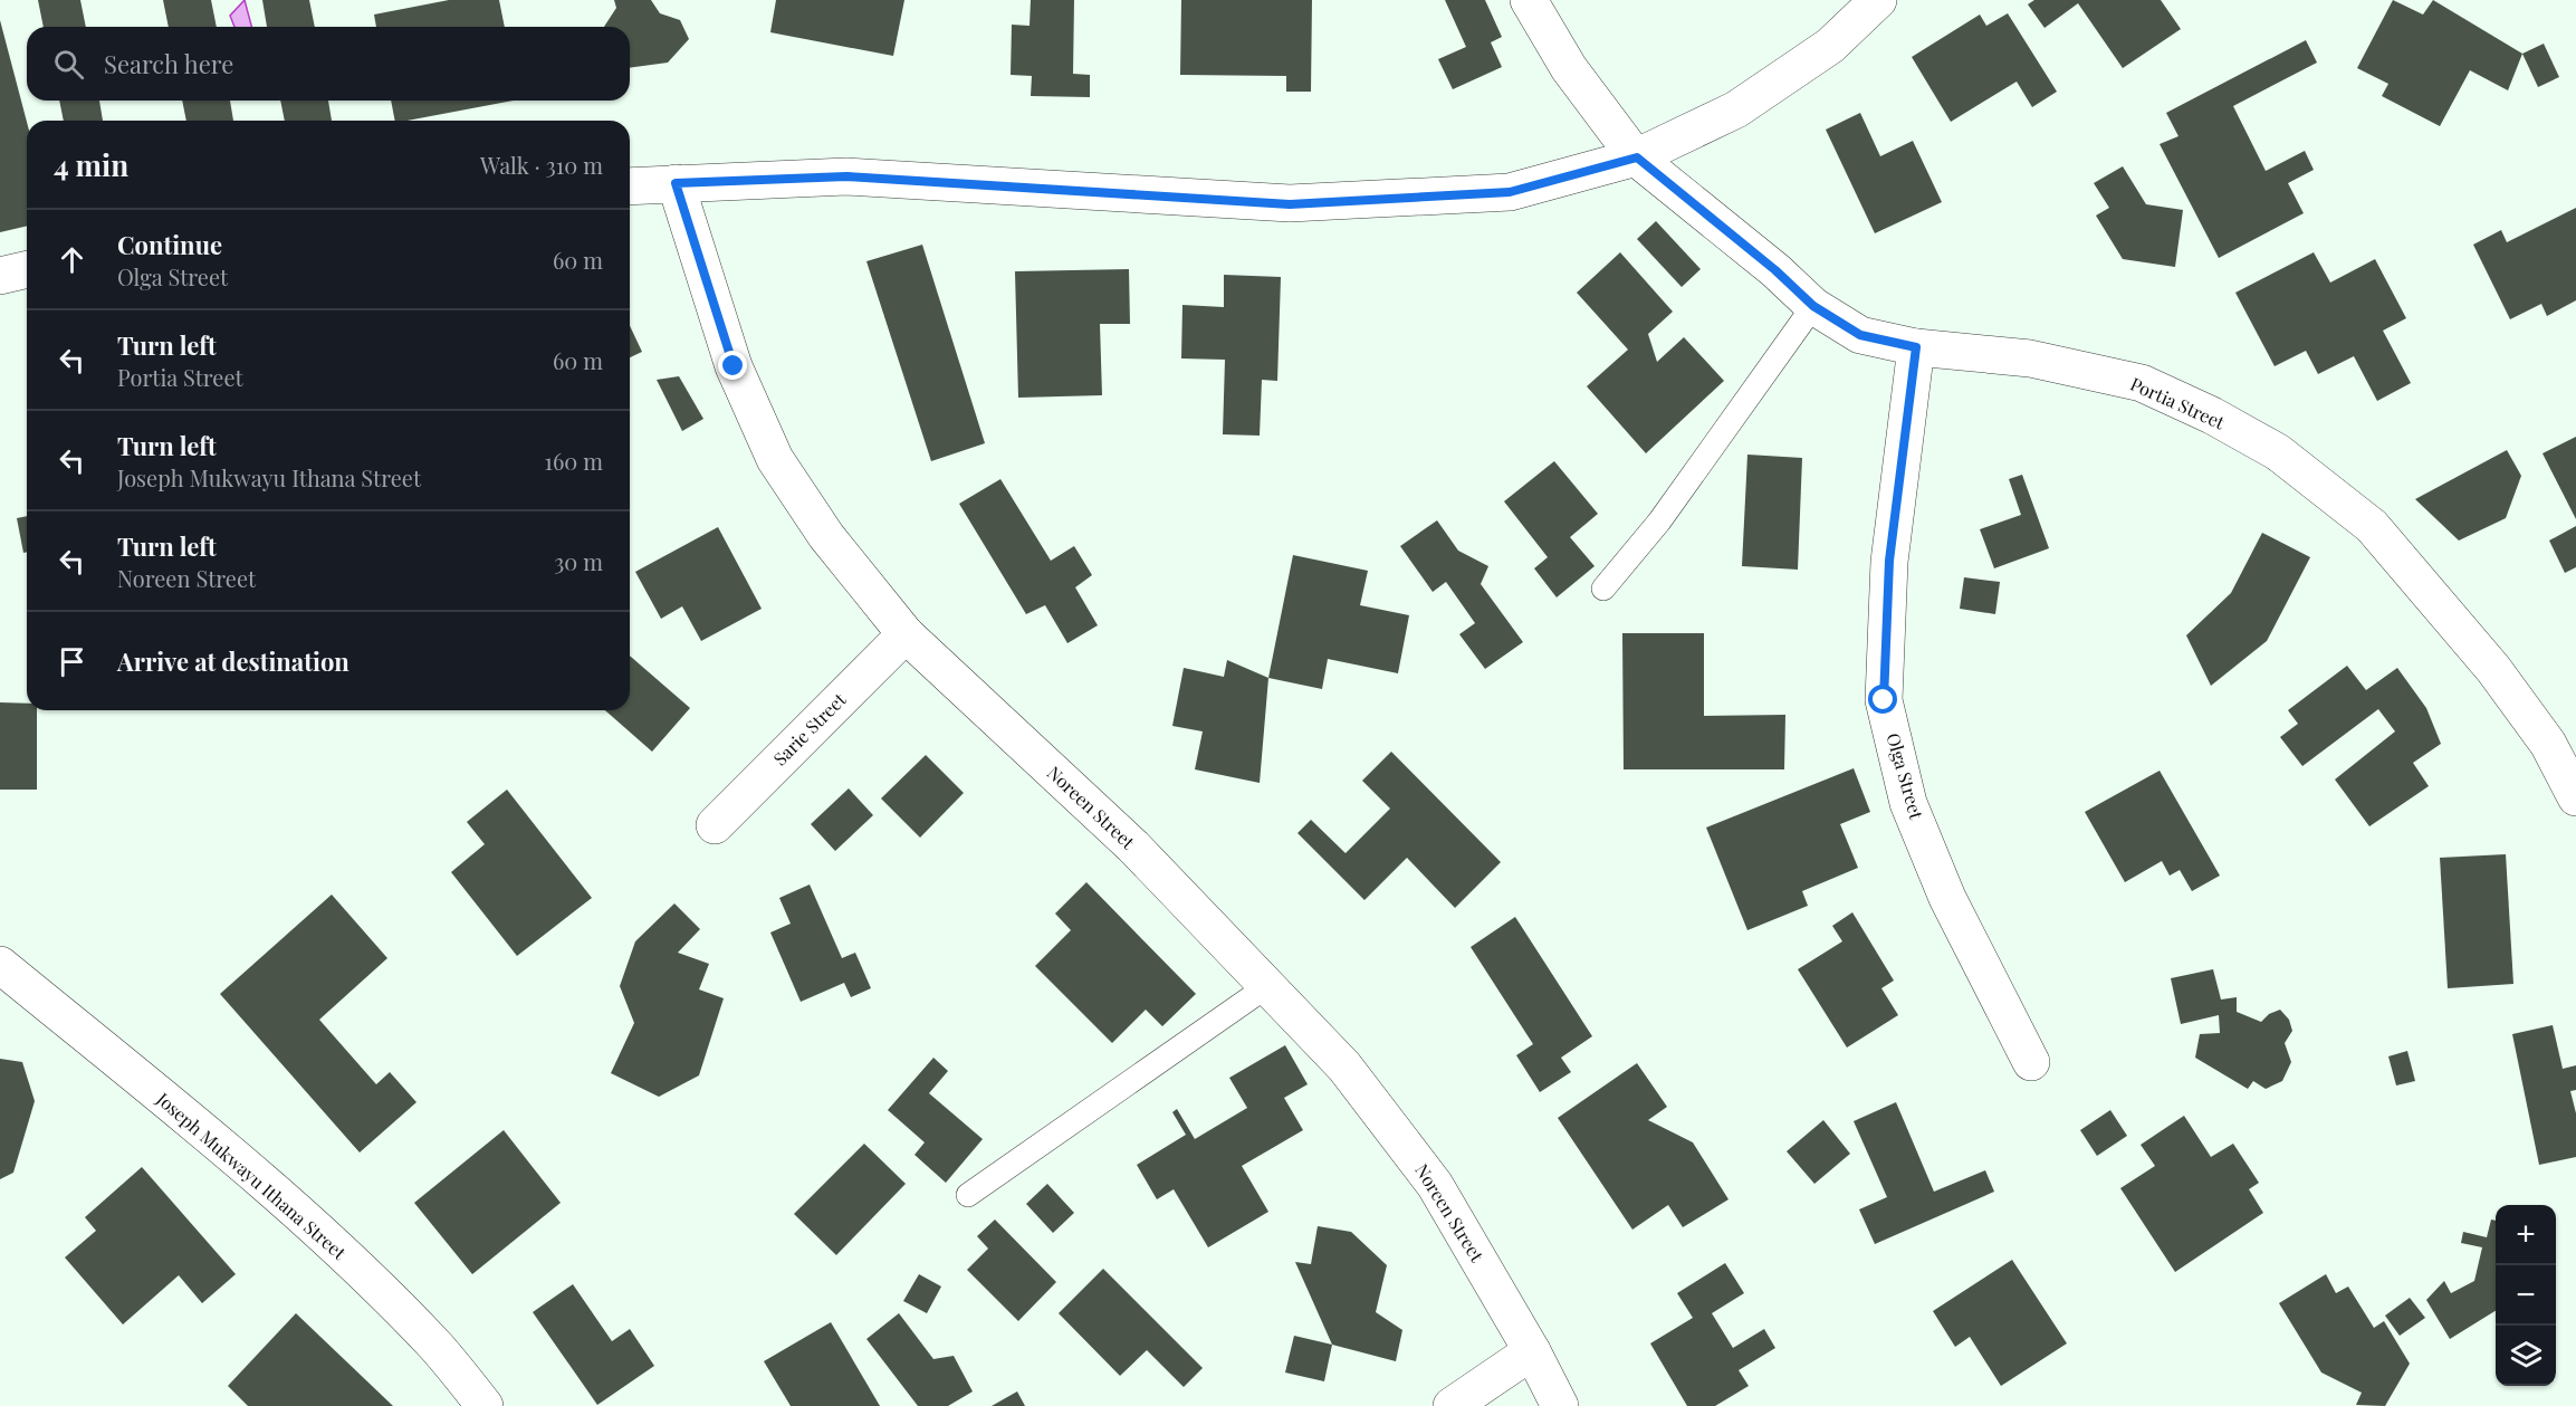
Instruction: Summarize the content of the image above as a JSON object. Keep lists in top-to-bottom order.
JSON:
{
  "streets": {
    "street": [
      "Portia Street",
      "Sarie Street",
      "Olga Street",
      "Noreen Street",
      "Joseph Mukwayu Ithana Street"
    ]
  },
  "crossings": [
    ["Portia Street", "Olga Street"],
    ["Sarie Street", "Noreen Street"]
  ],
  "page": {
    "search": "Search here",
    "heading": ["4 min", "Walk · 310 m"],
    "list": [
      ["Continue", "Olga Street", "60 m"],
      ["Turn left", "Portia Street", "60 m"],
      ["Turn left", "Joseph Mukwayu Ithana Street", "160 m"],
      ["Turn left", "Noreen Street", "30 m"],
      "Arrive at destination"
    ],
    "map_buttons": ["+", "−"]
  }
}
